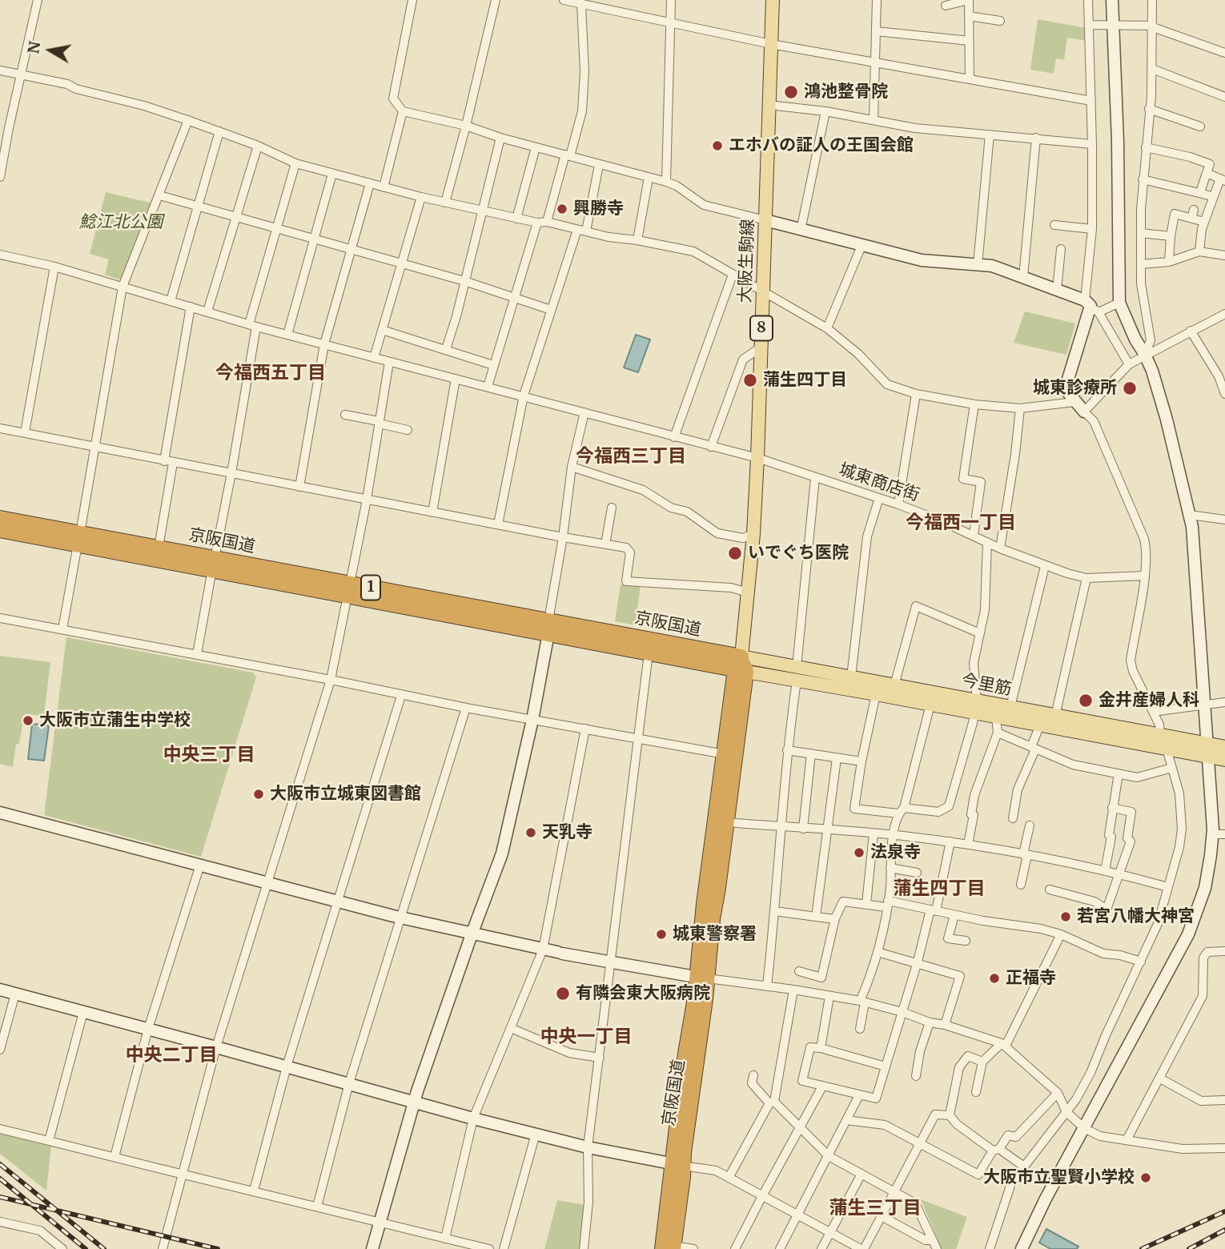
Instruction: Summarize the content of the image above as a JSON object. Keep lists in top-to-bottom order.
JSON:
{
  "streets": {
    "highway": ["京阪国道", "1"],
    "main road": ["大阪生駒線", "8", "今里筋"],
    "street": ["城東商店街"]
  },
  "crossings": [
    ["大阪生駒線", "城東商店街"],
    ["大阪生駒線", "京阪国道"],
    ["大阪生駒線", "今里筋"],
    ["京阪国道", "今里筋"]
  ],
  "districts": [
    "今福西五丁目",
    "今福西三丁目",
    "今福西一丁目",
    "中央三丁目",
    "蒲生四丁目",
    "中央一丁目",
    "中央二丁目",
    "蒲生三丁目"
  ],
  "parks": ["鯰江北公園"],
  "places": [
    "鴻池整骨院",
    "エホバの証人の王国会館",
    "興勝寺",
    "蒲生四丁目",
    "城東診療所",
    "いでぐち医院",
    "金井産婦人科",
    "大阪市立蒲生中学校",
    "大阪市立城東図書館",
    "天乳寺",
    "法泉寺",
    "若宮八幡大神宮",
    "城東警察署",
    "正福寺",
    "有隣会東大阪病院",
    "大阪市立聖賢小学校"
  ],
  "north": "left"
}
